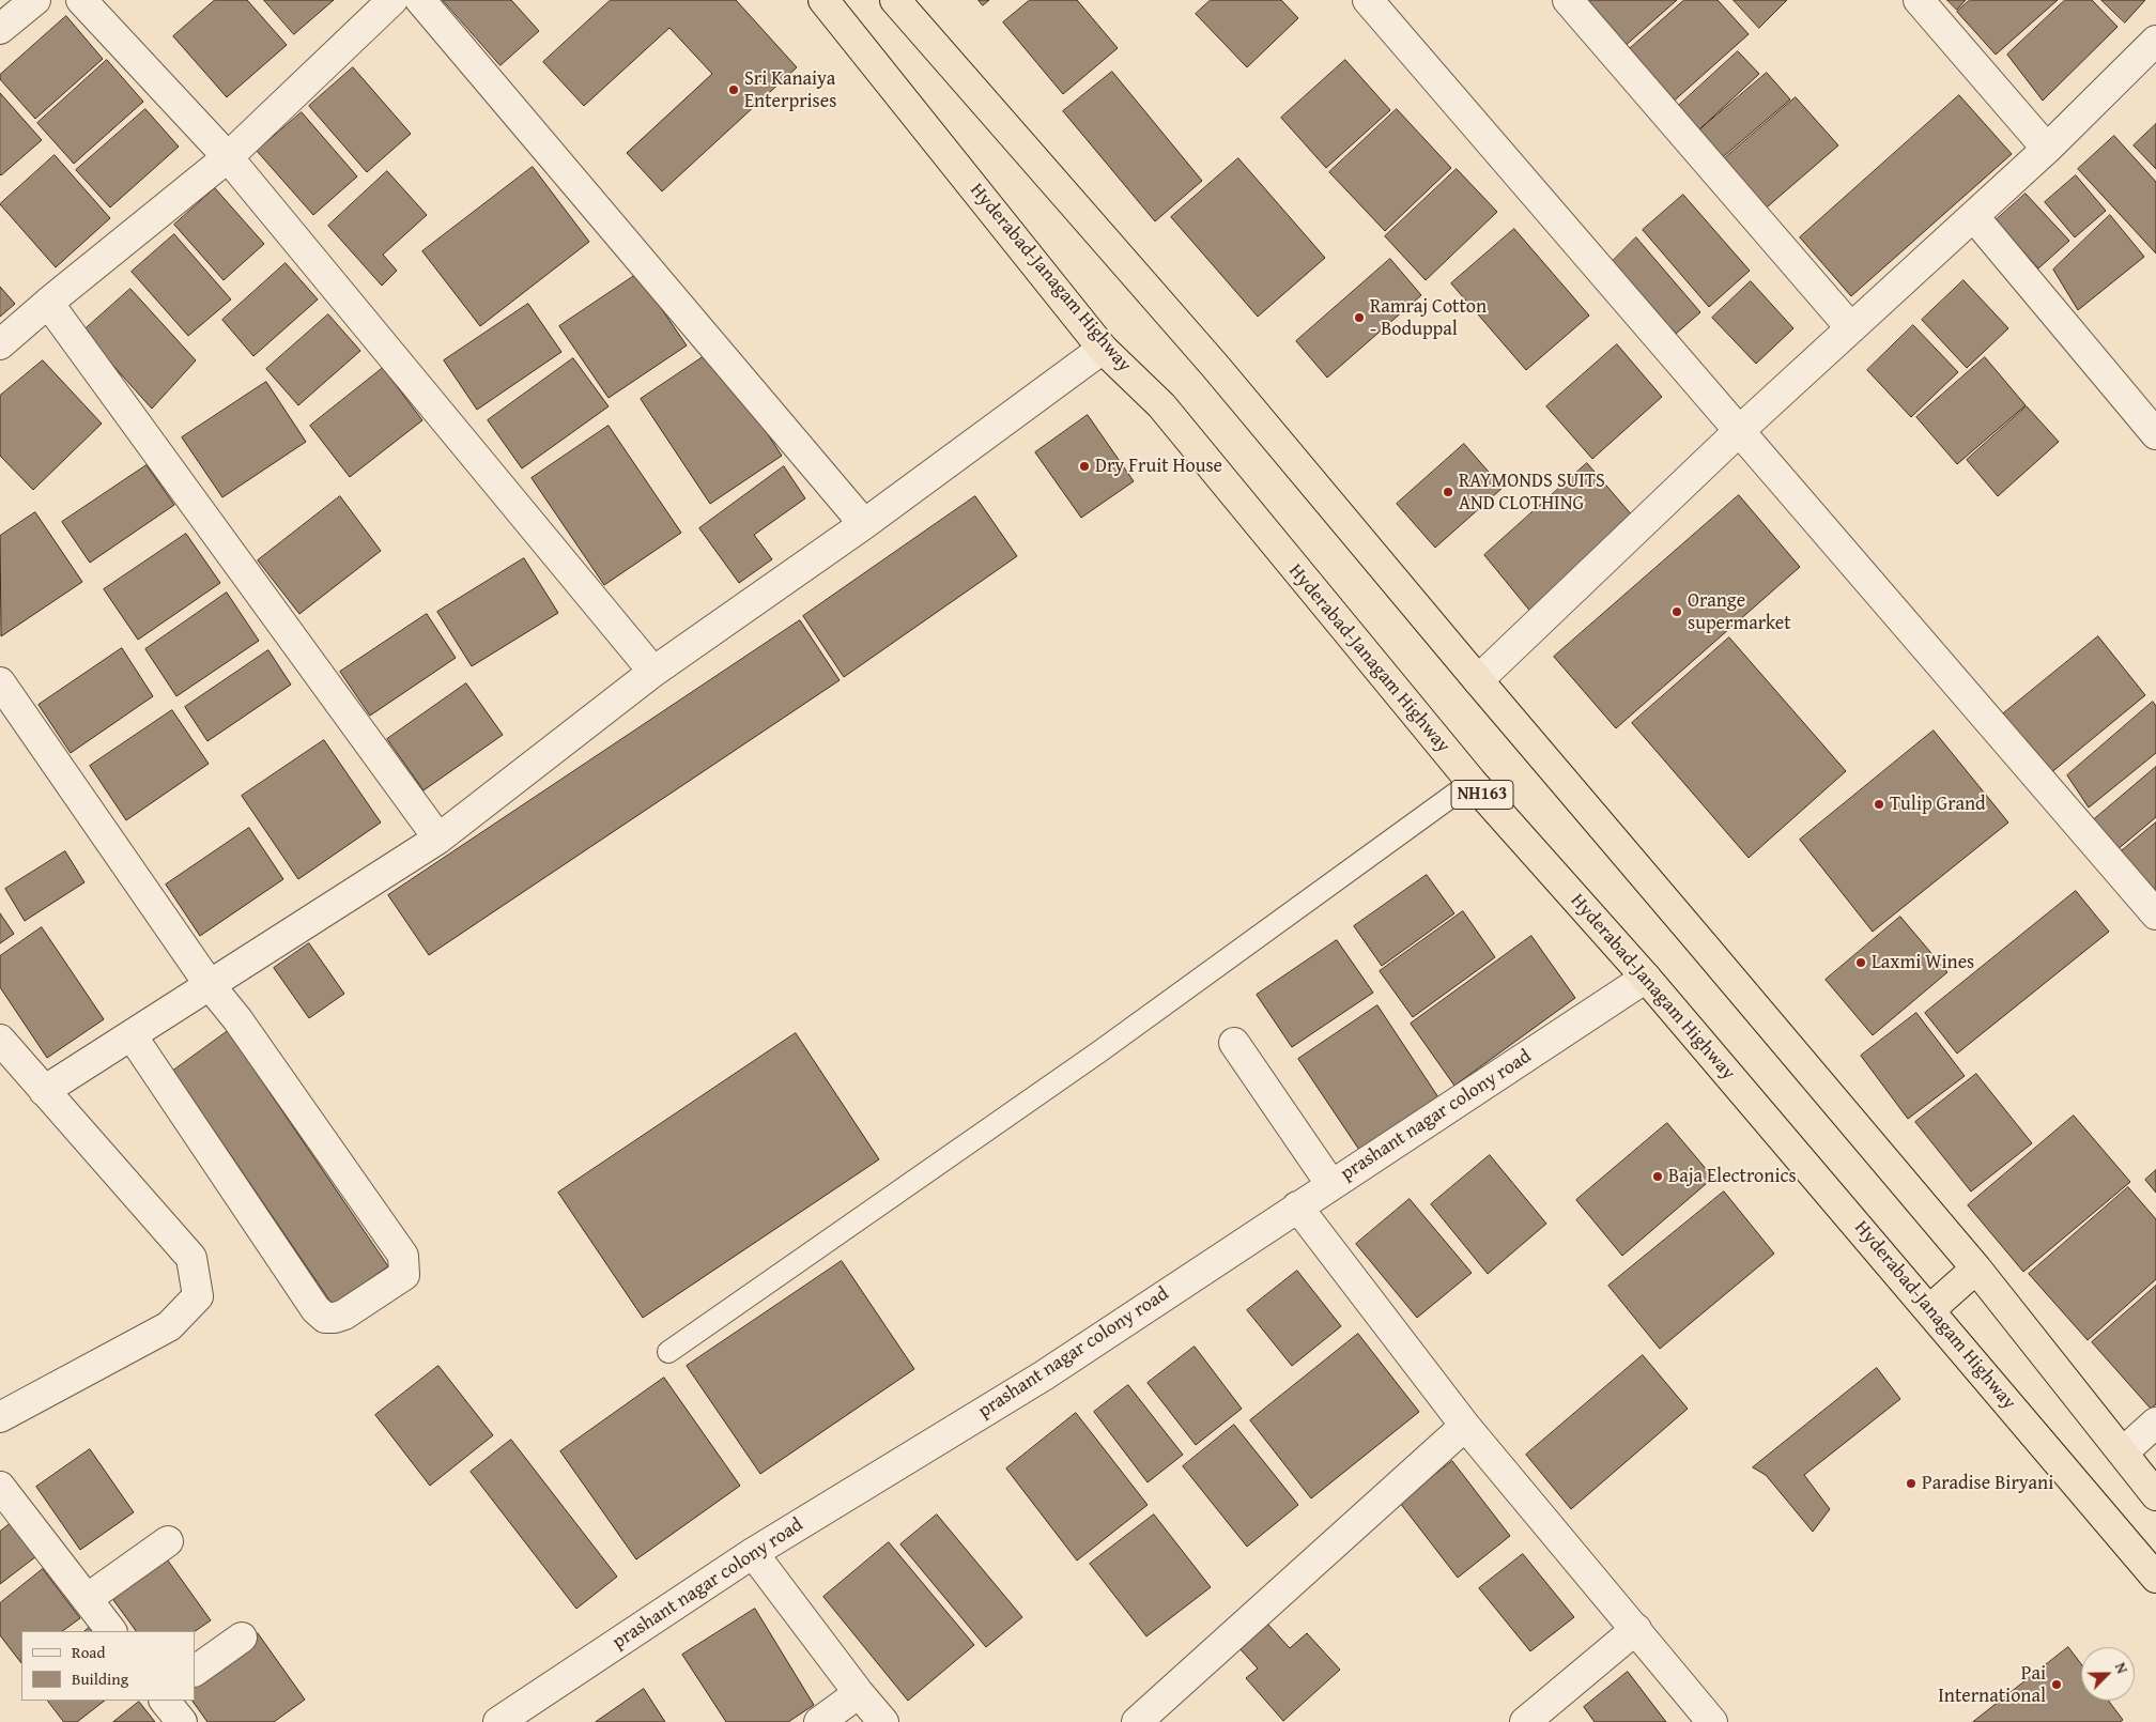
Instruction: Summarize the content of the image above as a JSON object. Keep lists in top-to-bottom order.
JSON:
{
  "streets": {
    "highway": ["Hyderabad-Janagam Highway", "NH163"],
    "street": ["prashant nagar colony road"]
  },
  "crossings": [
    ["Hyderabad-Janagam Highway", "prashant nagar colony road"]
  ],
  "places": [
    "Sri Kanaiya Enterprises",
    "Ramraj Cotton - Boduppal",
    "Dry Fruit House",
    "RAYMONDS SUITS AND CLOTHING",
    "Orange supermarket",
    "Tulip Grand",
    "Laxmi Wines",
    "Baja Electronics",
    "Paradise Biryani",
    "Pai International"
  ],
  "legend": ["Road", "Building"],
  "north": "top right"
}
